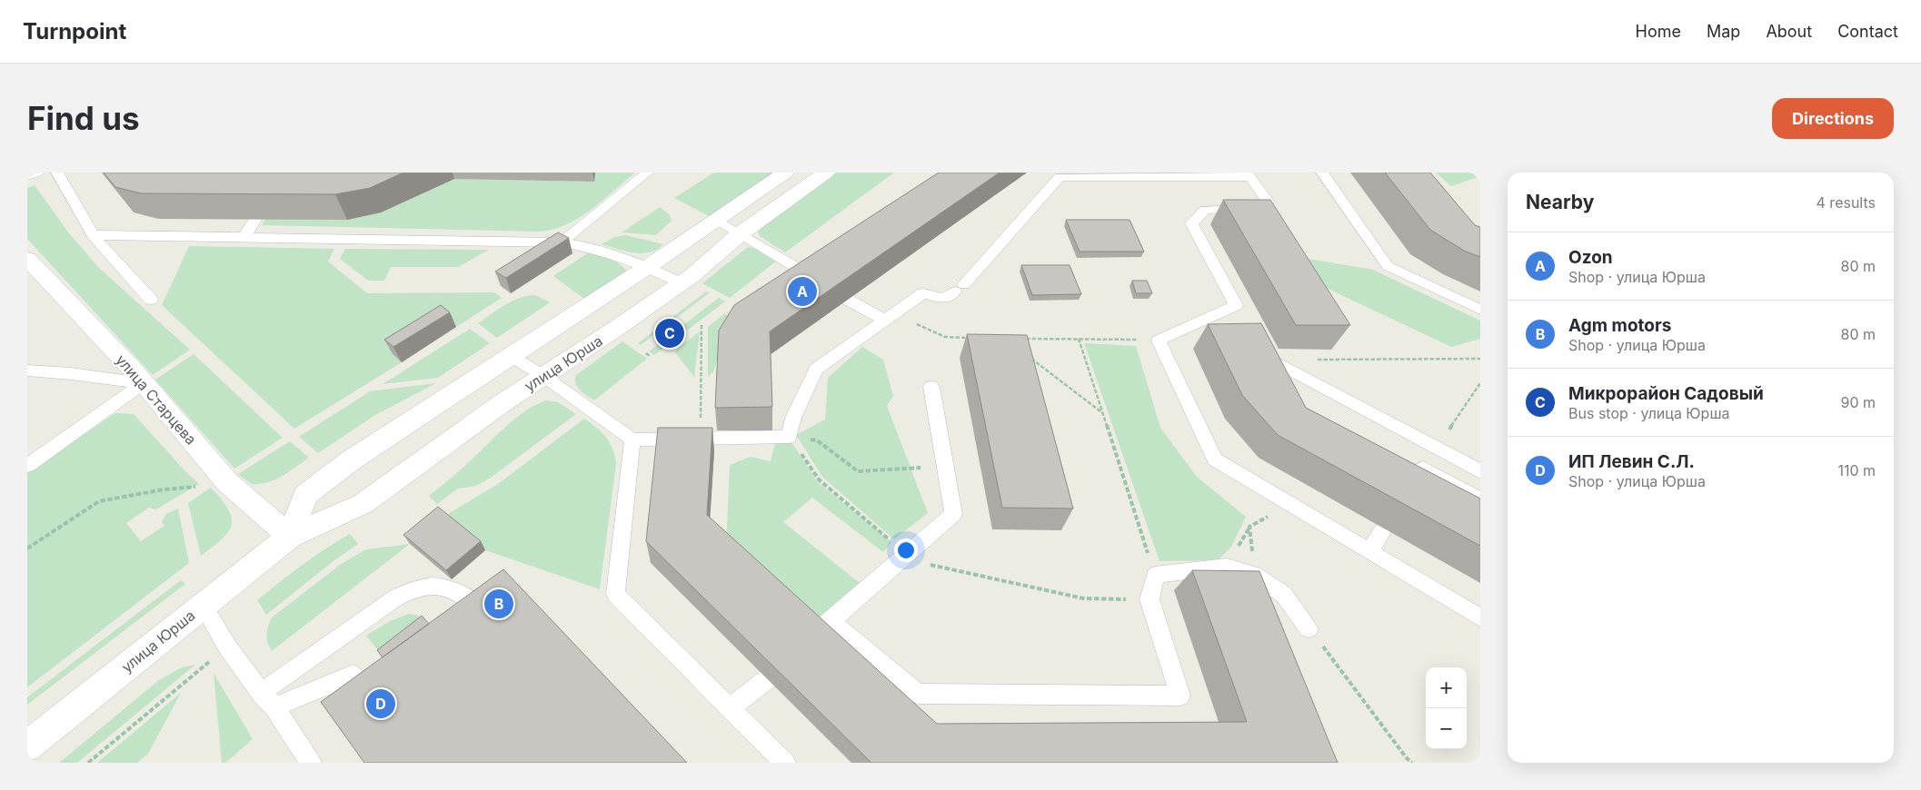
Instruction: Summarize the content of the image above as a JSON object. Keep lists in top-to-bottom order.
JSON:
{
  "streets": {
    "street": ["улица Юрша", "улица Старцева"]
  },
  "crossings": [
    ["улица Юрша", "улица Старцева"]
  ],
  "page": {
    "header": "Turnpoint",
    "nav": [
      "Home",
      "Map",
      "About",
      "Contact"
    ],
    "buttons": "Directions",
    "title": "Find us",
    "heading": ["Nearby", "4 results"],
    "list": [
      {
        "mark": "A",
        "name": "Ozon",
        "note": "Shop · улица Юрша",
        "value": "80 m"
      },
      {
        "mark": "B",
        "name": "Agm motors",
        "note": "Shop · улица Юрша",
        "value": "80 m"
      },
      {
        "mark": "C",
        "name": "Микрорайон Садовый",
        "note": "Bus stop · улица Юрша",
        "value": "90 m"
      },
      {
        "mark": "D",
        "name": "ИП Левин С.Л.",
        "note": "Shop · улица Юрша",
        "value": "110 m"
      }
    ],
    "pins": [
      "A",
      "C",
      "B",
      "D"
    ],
    "map_buttons": ["+", "−"]
  }
}
